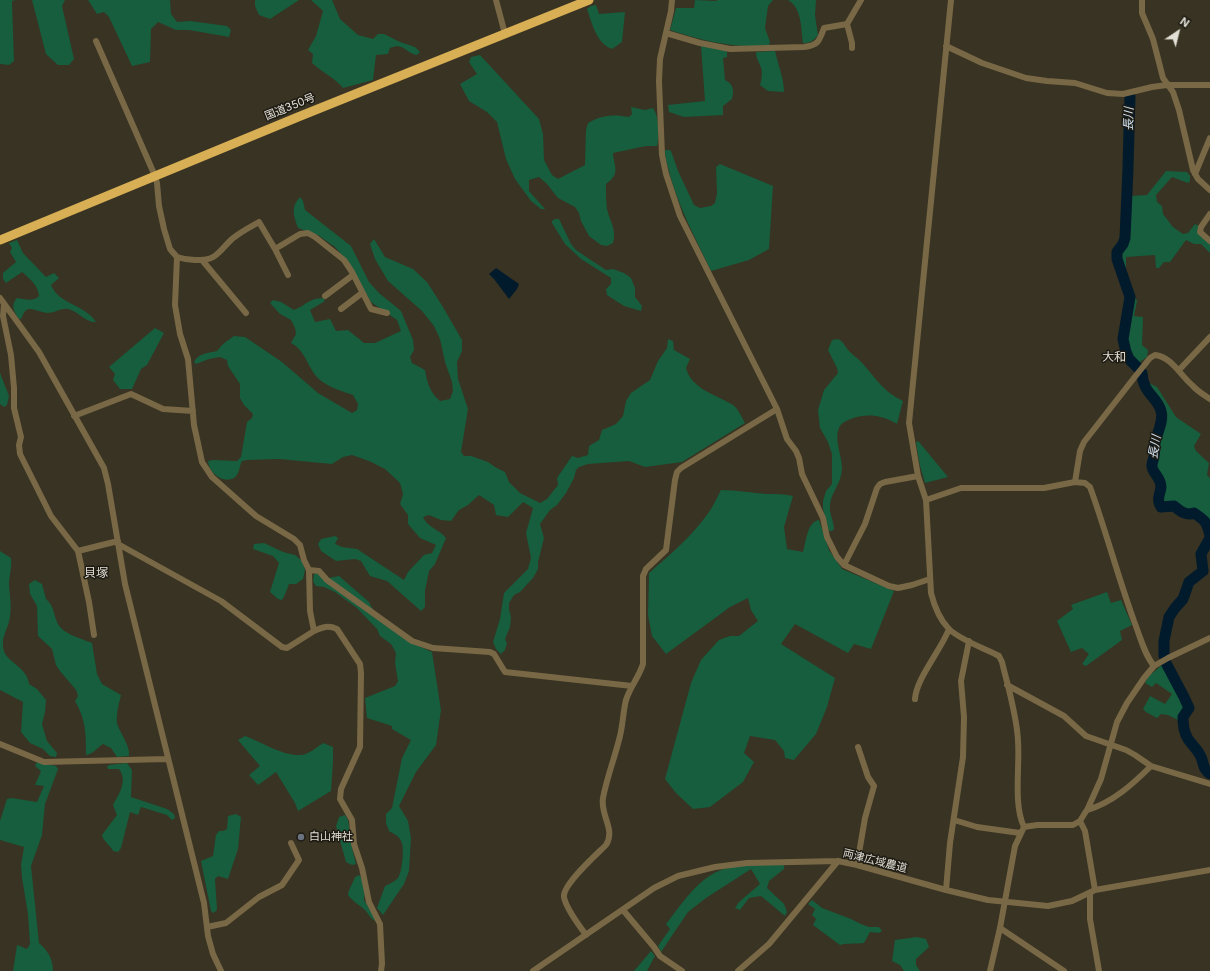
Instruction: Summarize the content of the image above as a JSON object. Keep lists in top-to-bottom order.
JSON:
{
  "streets": {
    "highway": ["国道350号"],
    "street": ["両津広域農道"]
  },
  "districts": ["大和", "貝塚"],
  "water": ["長川"],
  "places": ["白山神社"],
  "north": "top right"
}
